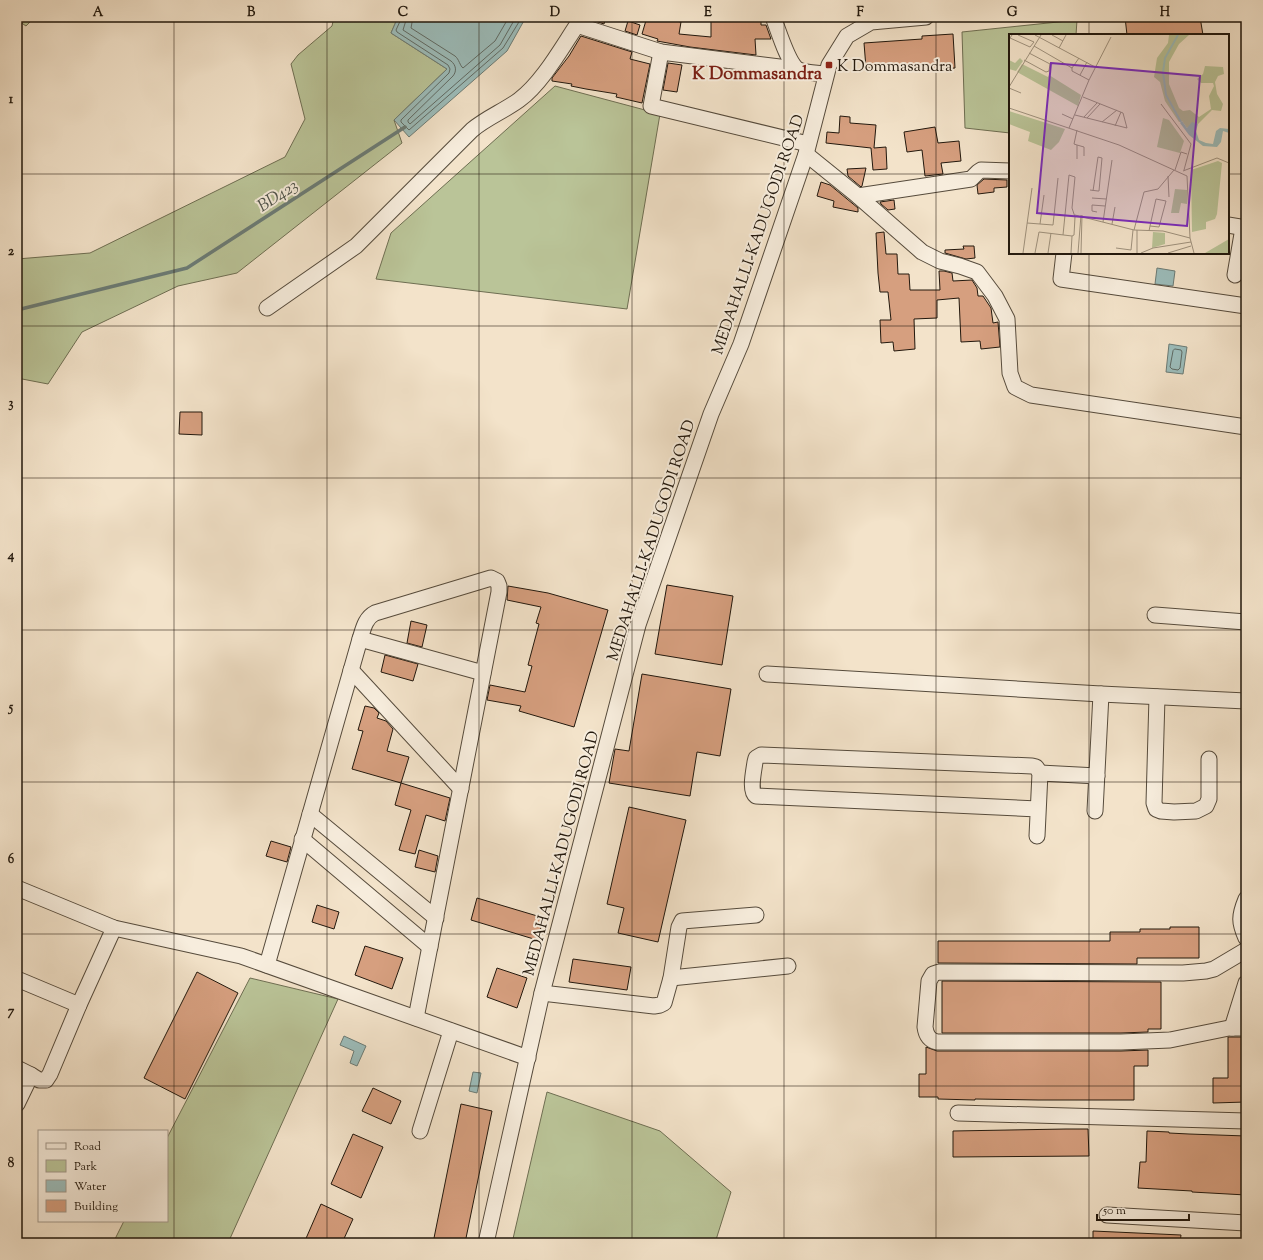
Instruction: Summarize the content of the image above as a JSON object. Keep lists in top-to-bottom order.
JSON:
{
  "streets": {
    "street": ["MEDAHALLI-KADUGODI ROAD"]
  },
  "districts": ["K Dommasandra"],
  "water": ["BD423"],
  "places": {
    "transit": ["K Dommasandra"]
  },
  "legend": [
    "Road",
    "Park",
    "Water",
    "Building"
  ],
  "scale_bar": "50 m",
  "grid": {
    "columns": [
      "A",
      "B",
      "C",
      "D",
      "E",
      "F",
      "G",
      "H"
    ],
    "rows": [
      "1",
      "2",
      "3",
      "4",
      "5",
      "6",
      "7",
      "8"
    ]
  }
}
